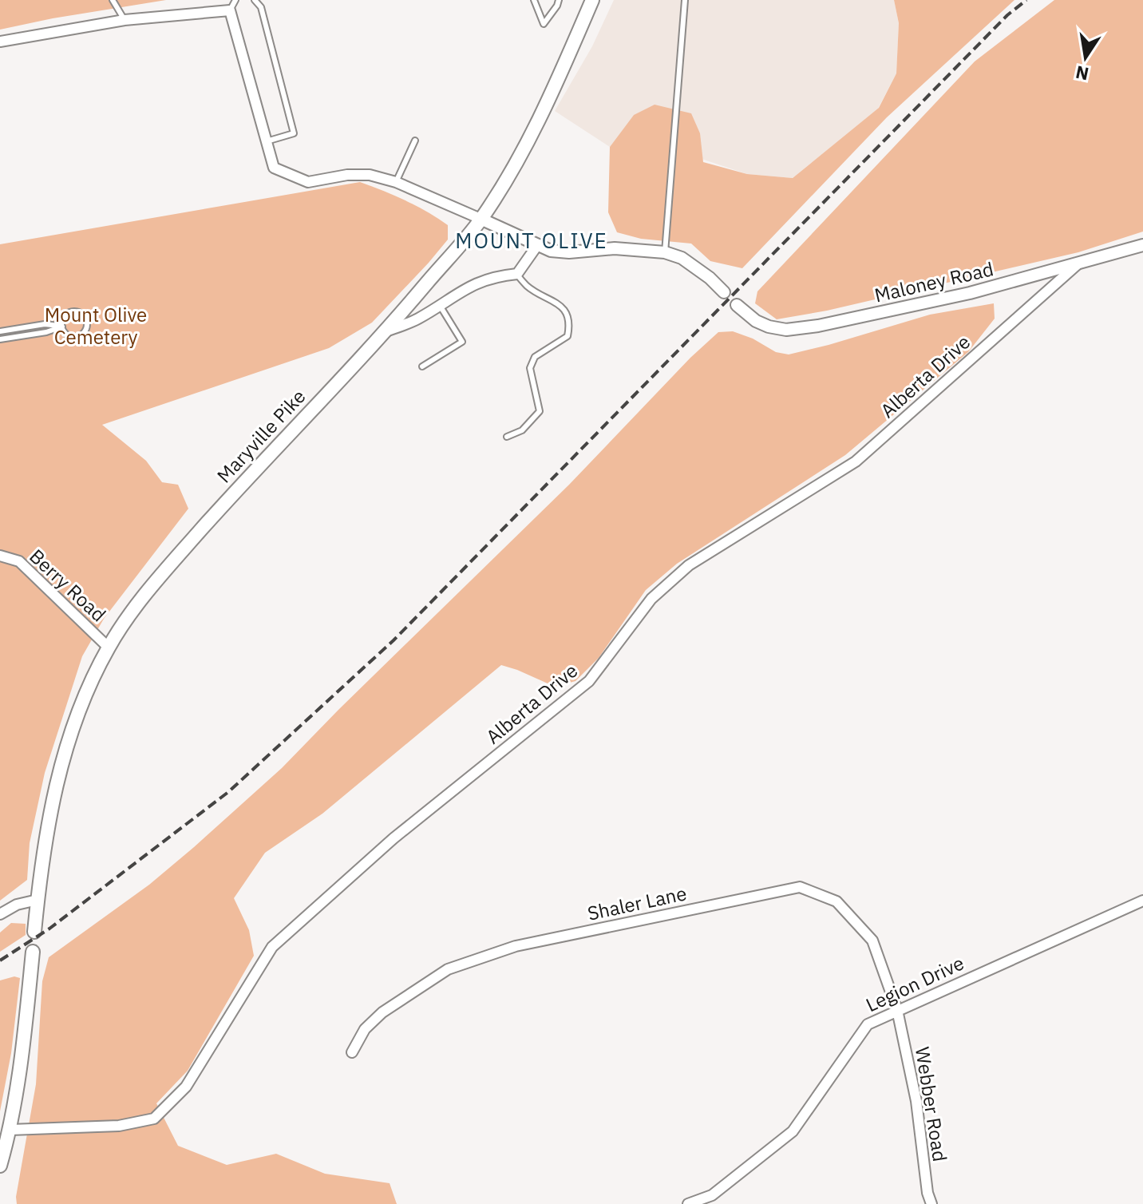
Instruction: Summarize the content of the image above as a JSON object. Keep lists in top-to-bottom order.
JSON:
{
  "streets": {
    "main road": ["Maryville Pike"],
    "street": [
      "Maloney Road",
      "Alberta Drive",
      "Berry Road",
      "Shaler Lane",
      "Legion Drive",
      "Webber Road"
    ]
  },
  "crossings": [
    ["Maloney Road", "Alberta Drive"],
    ["Maryville Pike", "Berry Road"],
    ["Shaler Lane", "Legion Drive"],
    ["Shaler Lane", "Webber Road"],
    ["Legion Drive", "Webber Road"]
  ],
  "districts": ["MOUNT OLIVE"],
  "parks": ["Mount Olive Cemetery"],
  "north": "bottom"
}
